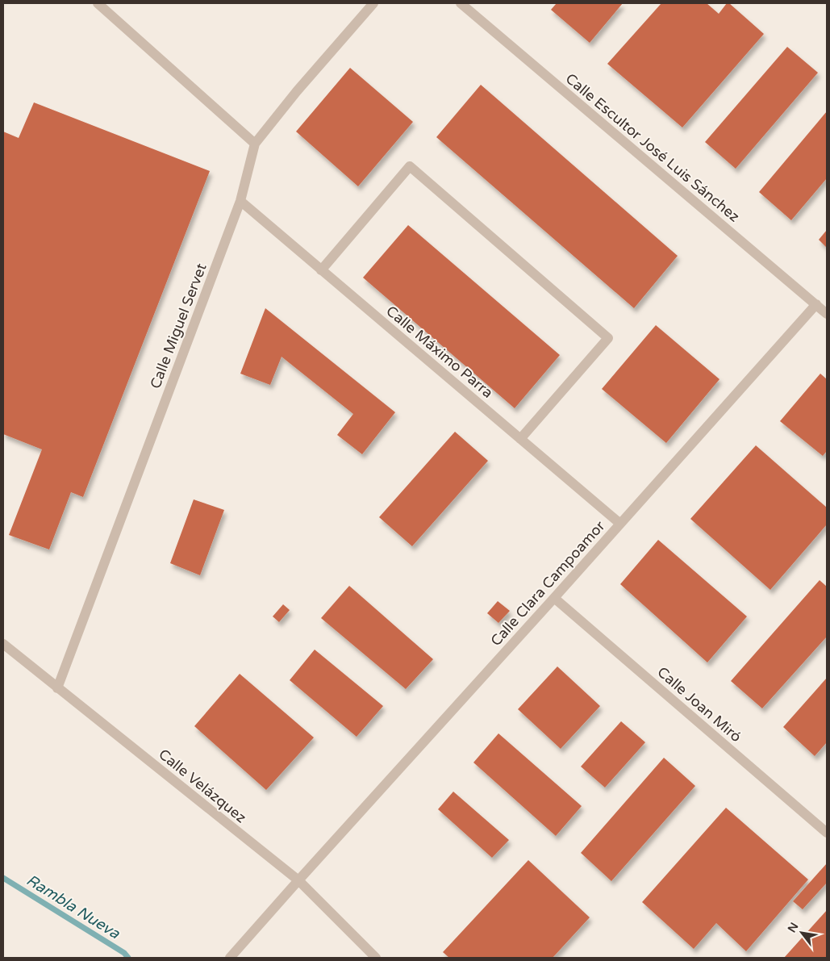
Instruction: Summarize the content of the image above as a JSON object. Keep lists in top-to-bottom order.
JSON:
{
  "streets": {
    "street": [
      "Calle Escultor José Luis Sánchez",
      "Calle Miguel Servet",
      "Calle Máximo Parra",
      "Calle Clara Campoamor",
      "Calle Joan Miró",
      "Calle Velázquez"
    ]
  },
  "crossings": [
    ["Calle Escultor José Luis Sánchez", "Calle Clara Campoamor"],
    ["Calle Miguel Servet", "Calle Máximo Parra"],
    ["Calle Miguel Servet", "Calle Velázquez"],
    ["Calle Máximo Parra", "Calle Clara Campoamor"],
    ["Calle Clara Campoamor", "Calle Joan Miró"],
    ["Calle Clara Campoamor", "Calle Velázquez"]
  ],
  "water": ["Rambla Nueva"],
  "north": "top left"
}
